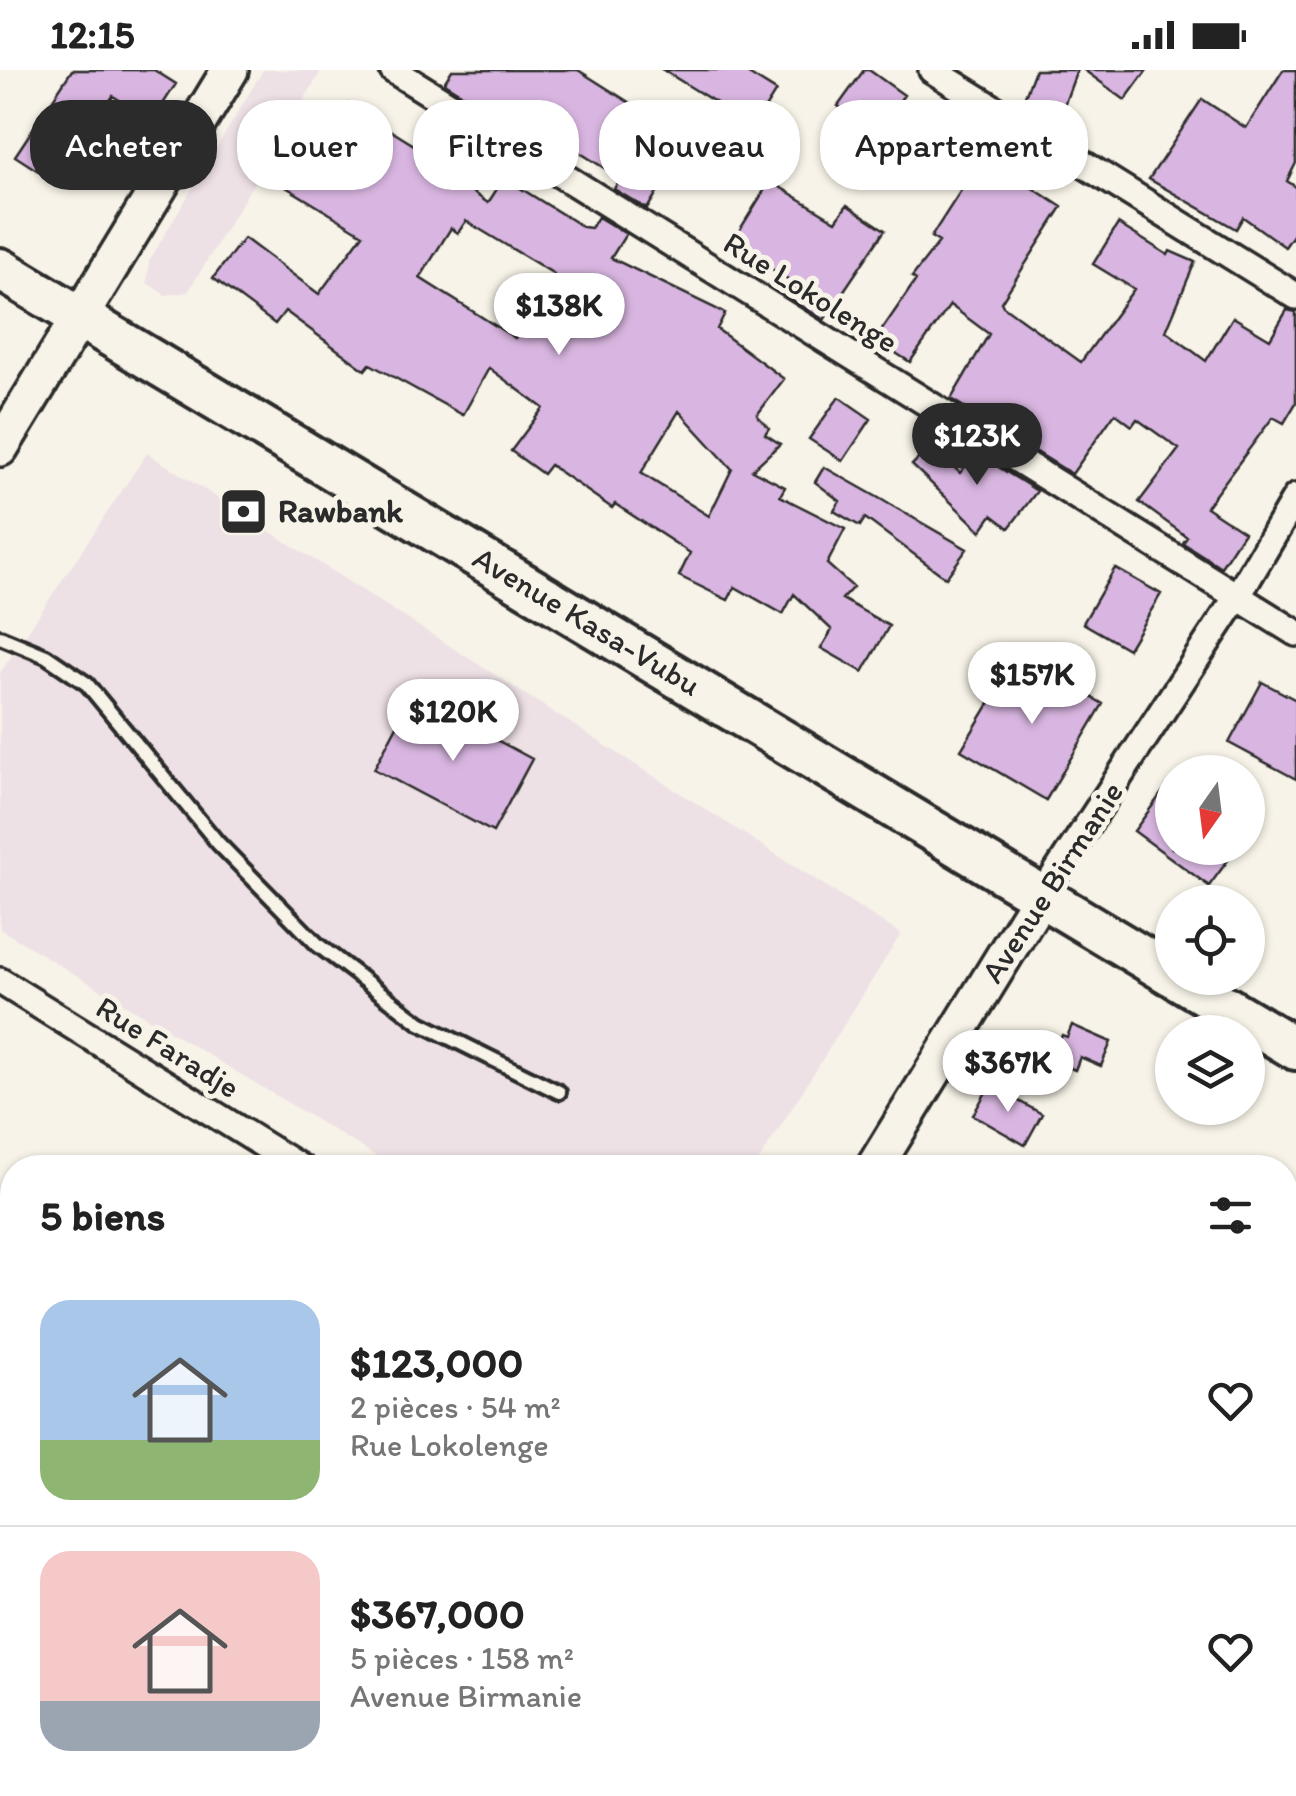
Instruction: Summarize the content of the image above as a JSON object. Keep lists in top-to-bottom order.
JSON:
{
  "streets": {
    "main road": ["Avenue Kasa-Vubu"],
    "street": ["Rue Lokolenge", "Avenue Birmanie", "Rue Faradje"]
  },
  "crossings": [
    ["Rue Lokolenge", "Avenue Birmanie"],
    ["Avenue Kasa-Vubu", "Avenue Birmanie"]
  ],
  "places": {
    "bank": ["Rawbank"]
  },
  "north": "bottom",
  "page": {
    "status": "12:15",
    "chip": [
      "Acheter",
      "Louer",
      "Filtres",
      "Nouveau",
      "Appartement"
    ],
    "price": [
      "$138K",
      "$123K",
      "$157K",
      "$120K",
      "$367K"
    ],
    "heading": "5 biens",
    "list": [
      {
        "name": "$123,000",
        "note": "2 pièces · 54 m² · Rue Lokolenge"
      },
      {
        "name": "$367,000",
        "note": "5 pièces · 158 m² · Avenue Birmanie"
      }
    ]
  }
}
